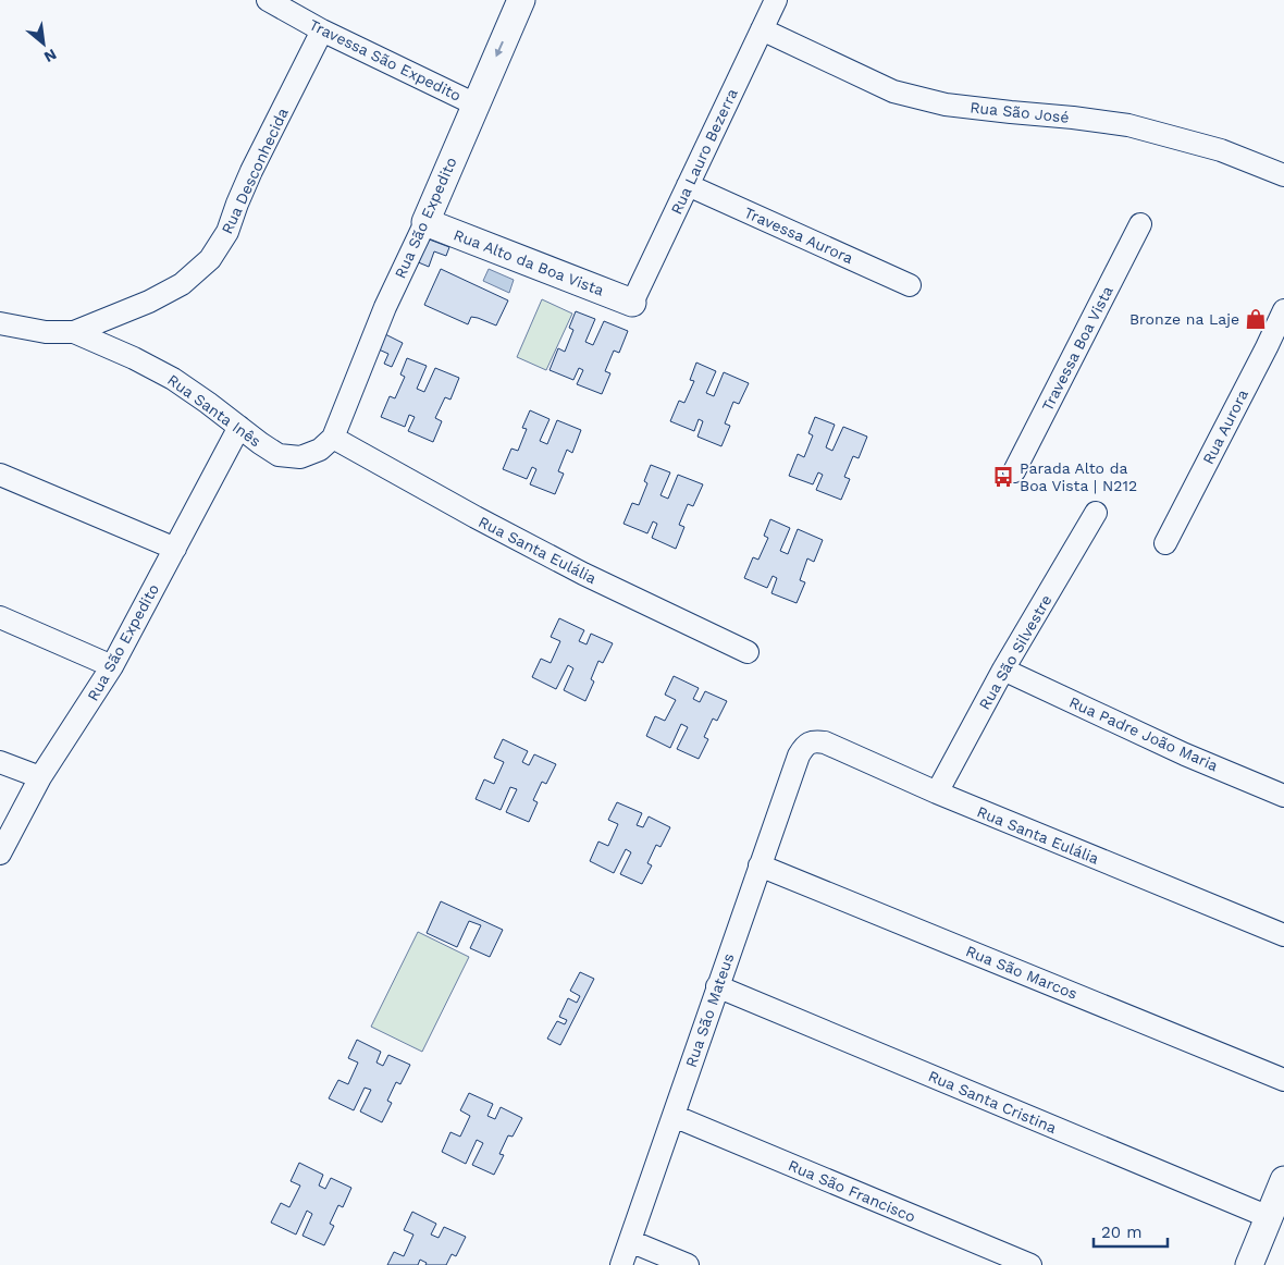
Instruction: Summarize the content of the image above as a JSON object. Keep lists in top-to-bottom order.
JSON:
{
  "streets": {
    "street": [
      "Travessa São Expedito",
      "Rua São José",
      "Rua Lauro Bezerra",
      "Rua Desconhecida",
      "Rua São Expedito",
      "Travessa Aurora",
      "Rua Alto da Boa Vista",
      "Travessa Boa Vista",
      "Rua Santa Inês",
      "Rua Aurora",
      "Rua Santa Eulália",
      "Rua São Silvestre",
      "Rua Padre João Maria",
      "Rua São Marcos",
      "Rua São Mateus",
      "Rua Santa Cristina",
      "Rua São Francisco"
    ]
  },
  "crossings": [
    ["Travessa São Expedito", "Rua Desconhecida"],
    ["Travessa São Expedito", "Rua São Expedito"],
    ["Rua São José", "Rua Lauro Bezerra"],
    ["Rua Lauro Bezerra", "Travessa Aurora"],
    ["Rua Lauro Bezerra", "Rua Alto da Boa Vista"],
    ["Rua Desconhecida", "Rua Santa Inês"],
    ["Rua São Expedito", "Rua Alto da Boa Vista"],
    ["Rua São Expedito", "Rua Santa Inês"],
    ["Rua São Expedito", "Rua Santa Eulália"],
    ["Rua Santa Inês", "Rua Santa Eulália"],
    ["Rua Santa Eulália", "Rua São Silvestre"],
    ["Rua Santa Eulália", "Rua São Mateus"],
    ["Rua São Silvestre", "Rua Padre João Maria"],
    ["Rua São Marcos", "Rua São Mateus"],
    ["Rua São Mateus", "Rua Santa Cristina"],
    ["Rua São Mateus", "Rua São Francisco"]
  ],
  "places": {
    "shop": ["Bronze na Laje"],
    "bus stop": ["Parada Alto da Boa Vista | N212"]
  },
  "scale_bar": "20 m",
  "north": "bottom right"
}
